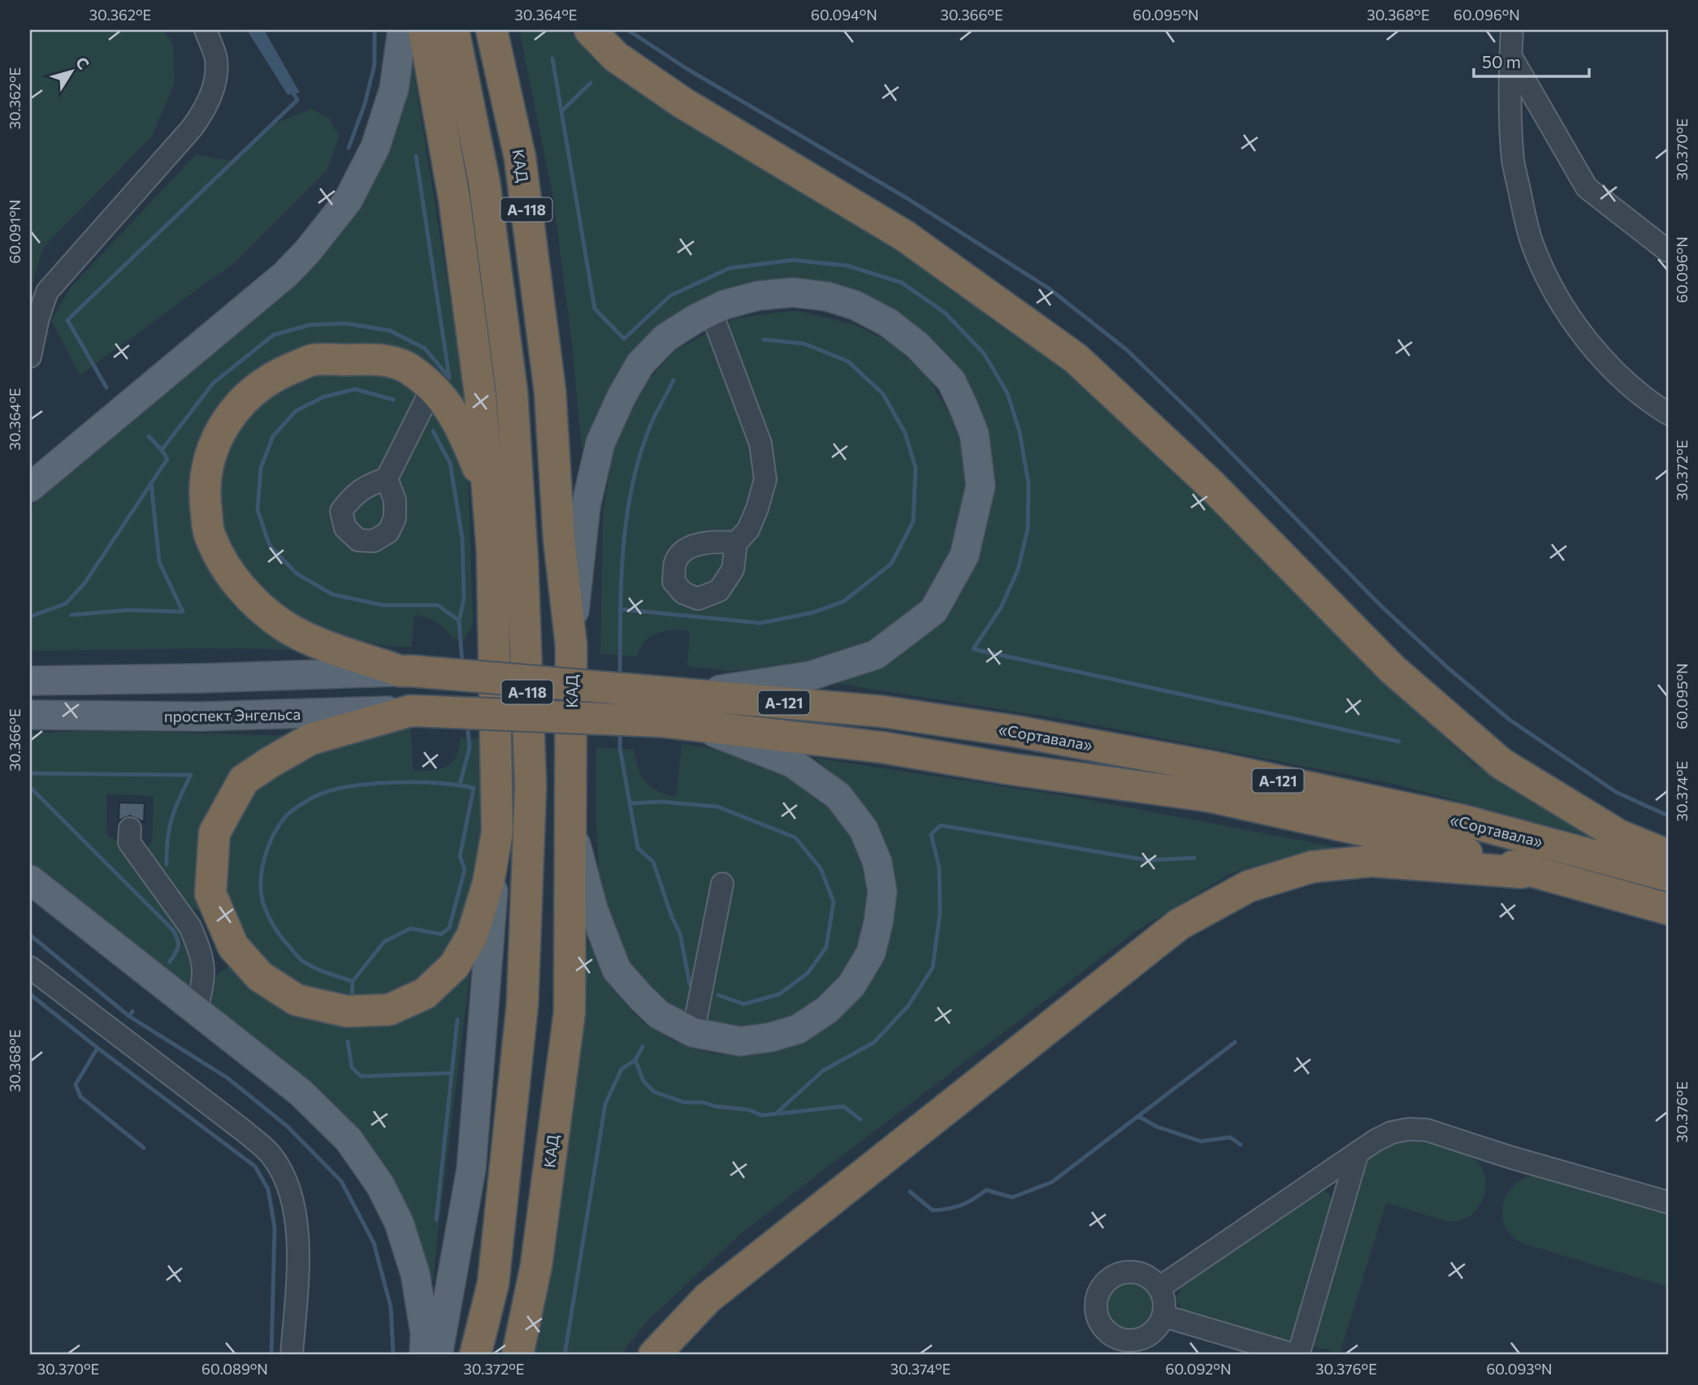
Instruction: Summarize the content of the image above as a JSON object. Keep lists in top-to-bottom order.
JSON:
{
  "streets": {
    "highway": [
      "КАД",
      "А-118",
      "А-121",
      "«Сортавала»"
    ],
    "main road": ["проспект Энгельса"]
  },
  "crossings": [
    ["проспект Энгельса", "«Сортавала»"]
  ],
  "scale_bar": "50 m",
  "north": "top right",
  "coordinates": [
    "30.362°E",
    "30.364°E",
    "60.094°N",
    "30.366°E",
    "60.095°N",
    "30.368°E",
    "60.096°N",
    "30.370°E",
    "60.091°N",
    "30.372°E",
    "30.374°E",
    "30.376°E",
    "60.089°N",
    "60.092°N",
    "60.093°N"
  ]
}
